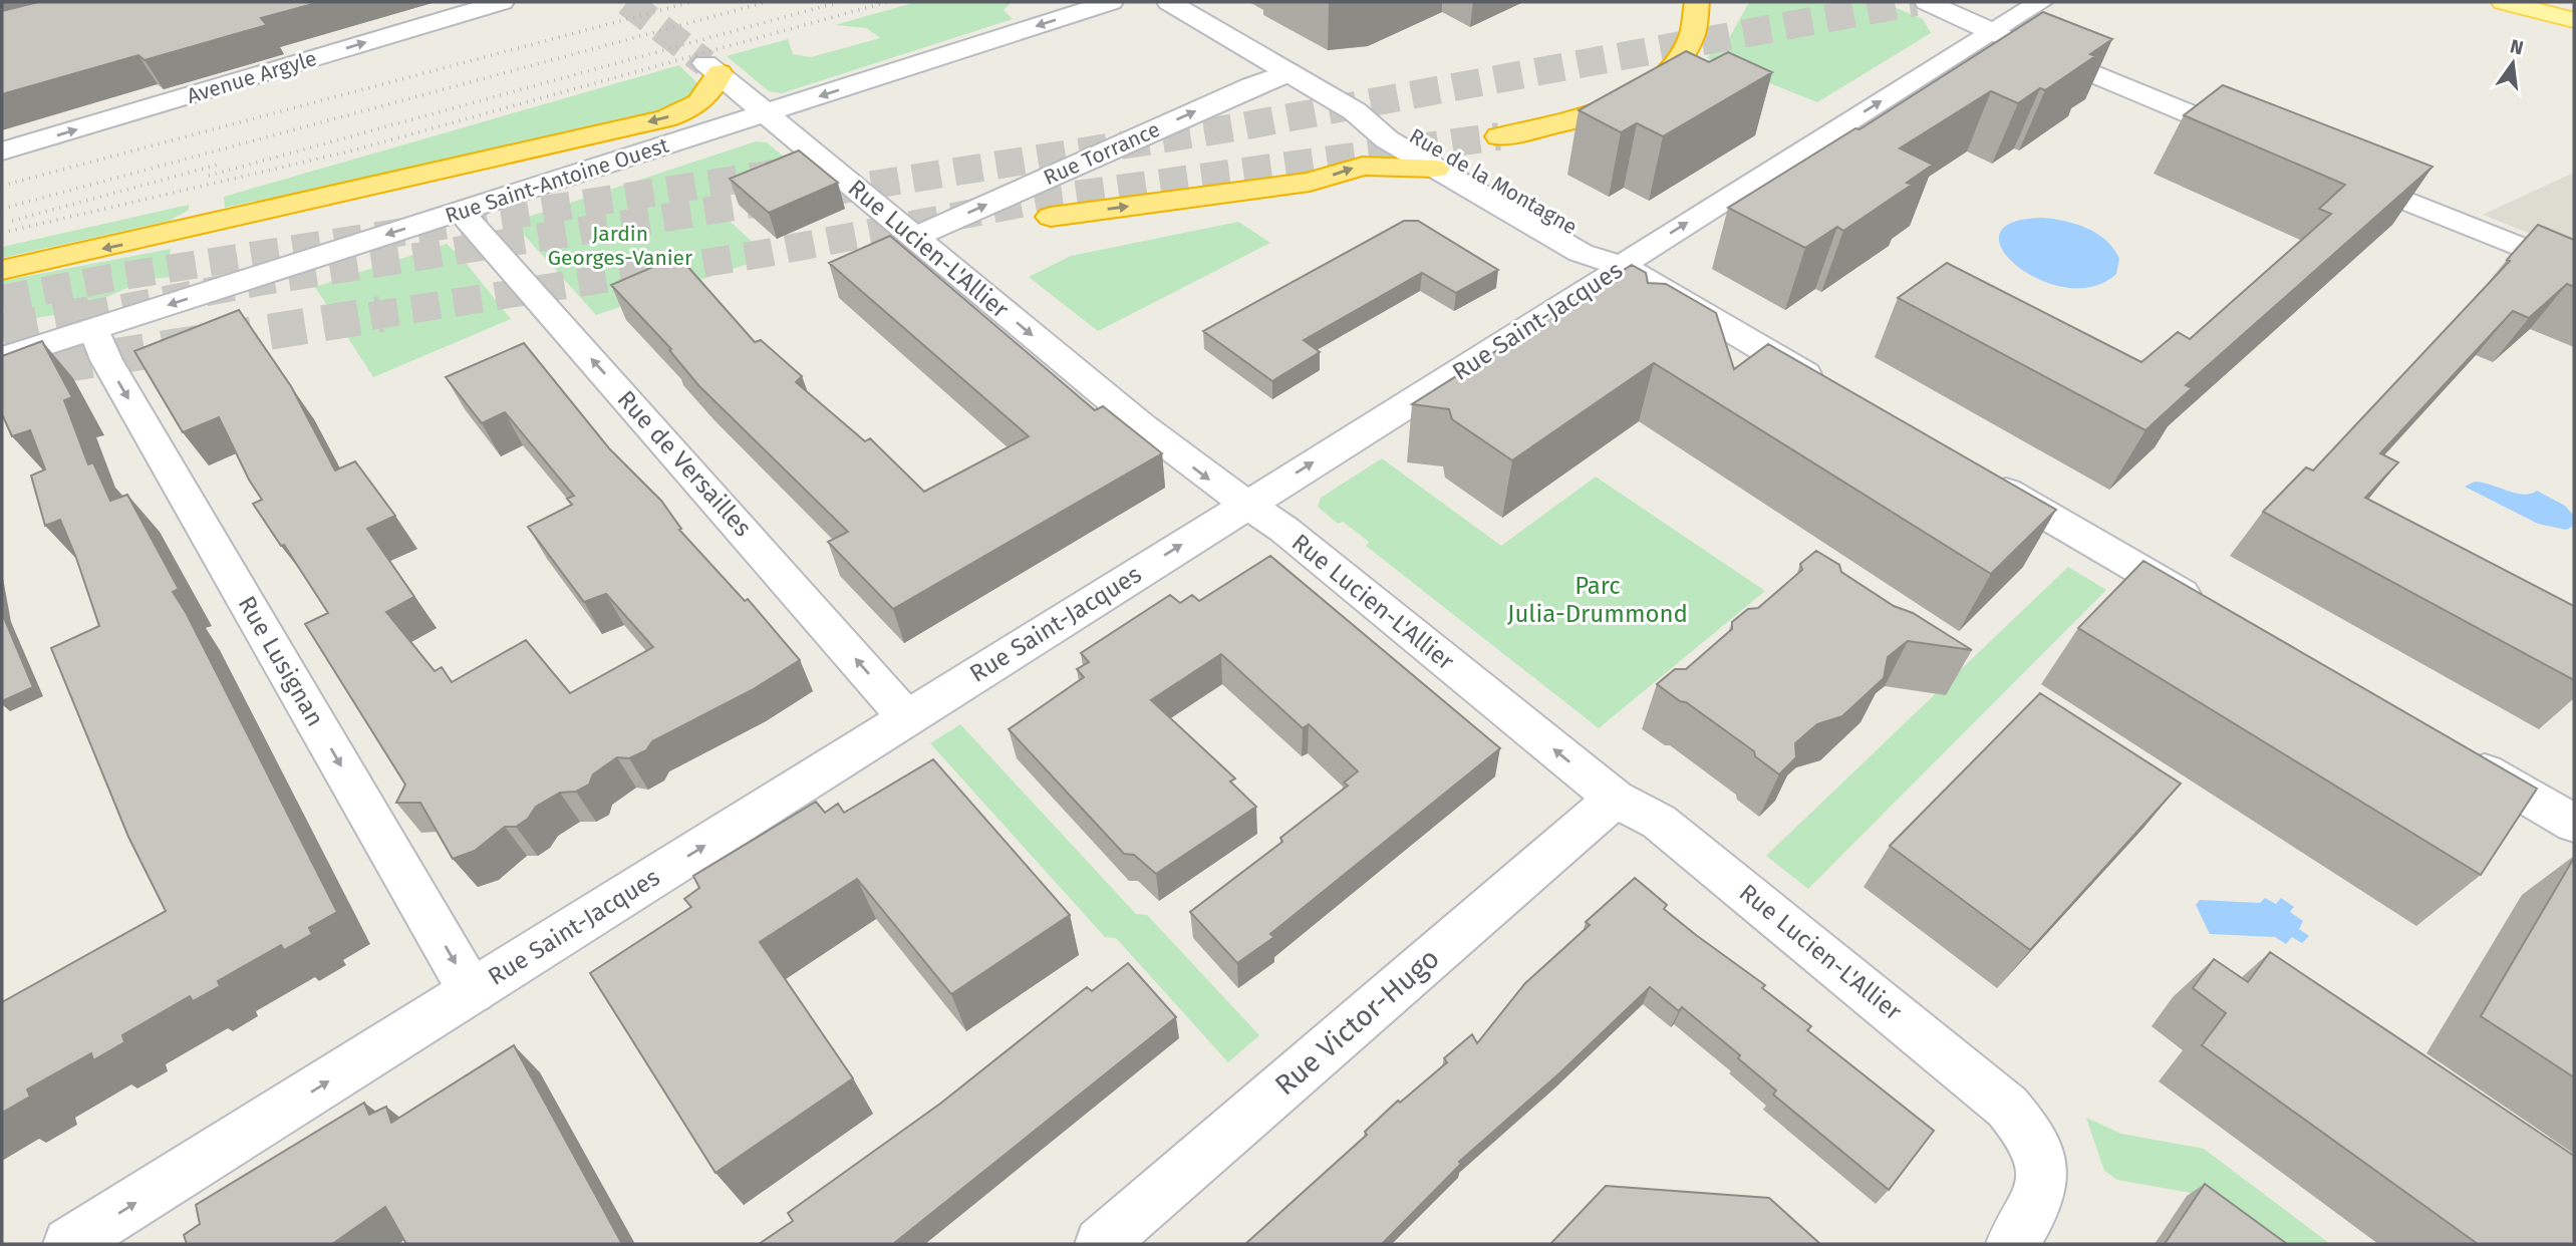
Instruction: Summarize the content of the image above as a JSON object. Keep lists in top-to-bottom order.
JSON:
{
  "streets": {
    "street": [
      "Avenue Argyle",
      "Rue Torrance",
      "Rue Saint-Antoine Ouest",
      "Rue de la Montagne",
      "Rue Lucien-L'Allier",
      "Rue Saint-Jacques",
      "Rue de Versailles",
      "Rue Lusignan",
      "Rue Victor-Hugo"
    ]
  },
  "crossings": [
    ["Rue Torrance", "Rue de la Montagne"],
    ["Rue Torrance", "Rue Lucien-L'Allier"],
    ["Rue Saint-Antoine Ouest", "Rue Lucien-L'Allier"],
    ["Rue Saint-Antoine Ouest", "Rue de Versailles"],
    ["Rue Saint-Antoine Ouest", "Rue Lusignan"],
    ["Rue de la Montagne", "Rue Saint-Jacques"],
    ["Rue Lucien-L'Allier", "Rue Saint-Jacques"],
    ["Rue Lucien-L'Allier", "Rue Victor-Hugo"],
    ["Rue Saint-Jacques", "Rue de Versailles"],
    ["Rue Saint-Jacques", "Rue Lusignan"]
  ],
  "one_way": [
    "Avenue Argyle",
    "Rue Torrance",
    "Rue Saint-Antoine Ouest",
    "Rue Saint-Jacques",
    "Rue de Versailles",
    "Rue Lusignan"
  ],
  "parks": ["Jardin Georges-Vanier", "Parc Julia-Drummond"],
  "north": "top"
}
